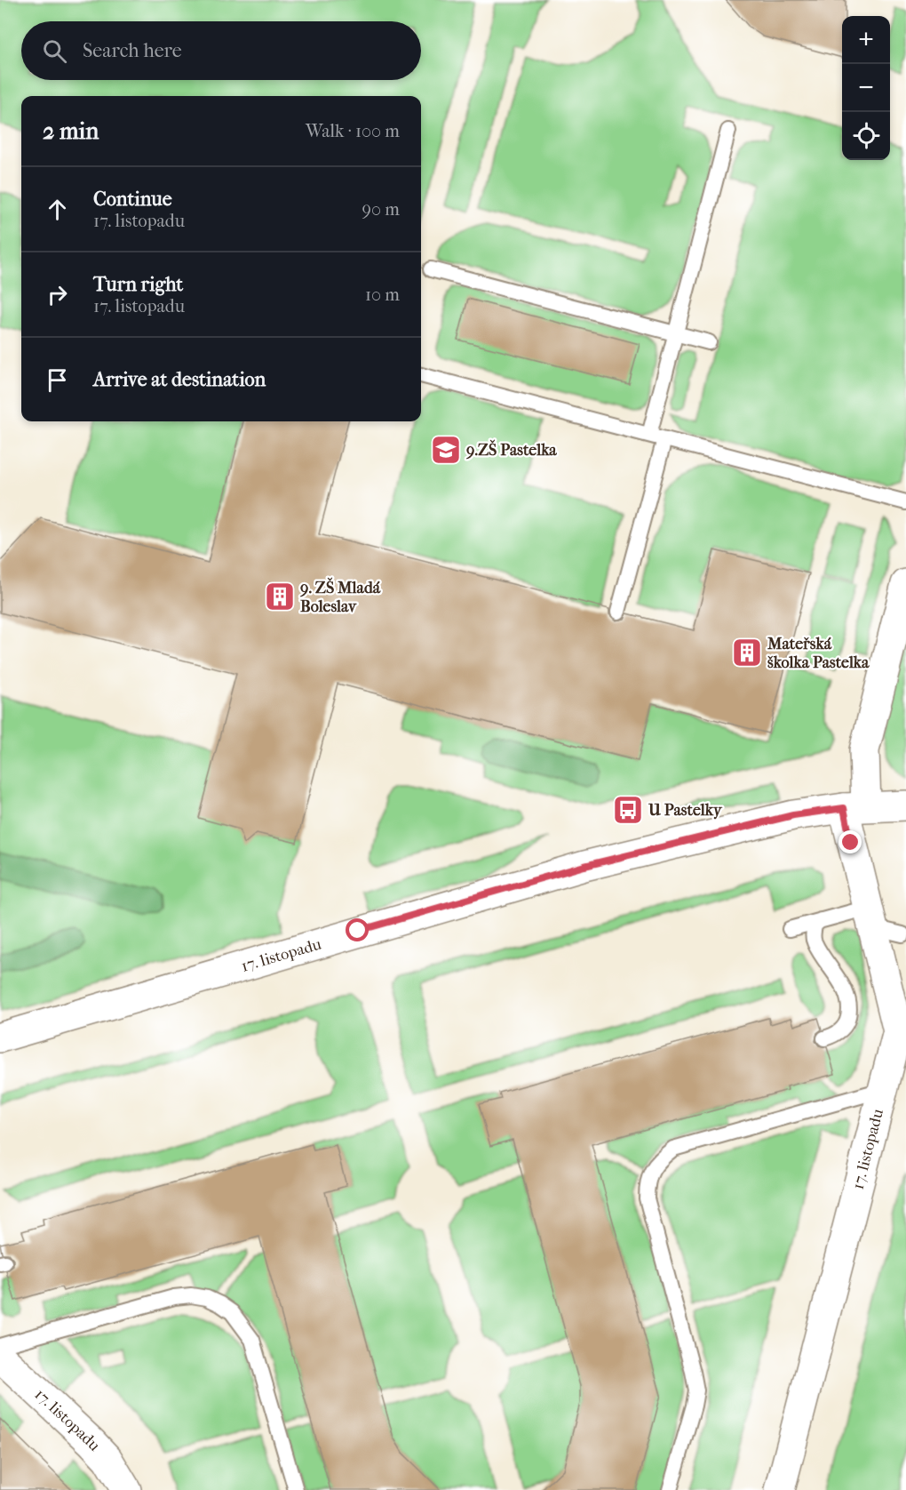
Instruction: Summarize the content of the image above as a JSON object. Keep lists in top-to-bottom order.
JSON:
{
  "streets": {
    "street": ["17. listopadu"]
  },
  "places": {
    "school or university": ["9.ZŠ Pastelka"],
    "building": ["9. ZŠ Mladá Boleslav", "Mateřská školka Pastelka"],
    "bus stop": ["U Pastelky"]
  },
  "page": {
    "map_buttons": ["+", "−"],
    "search": "Search here",
    "heading": ["2 min", "Walk · 100 m"],
    "list": [
      ["Continue", "17. listopadu", "90 m"],
      ["Turn right", "17. listopadu", "10 m"],
      "Arrive at destination"
    ]
  }
}
